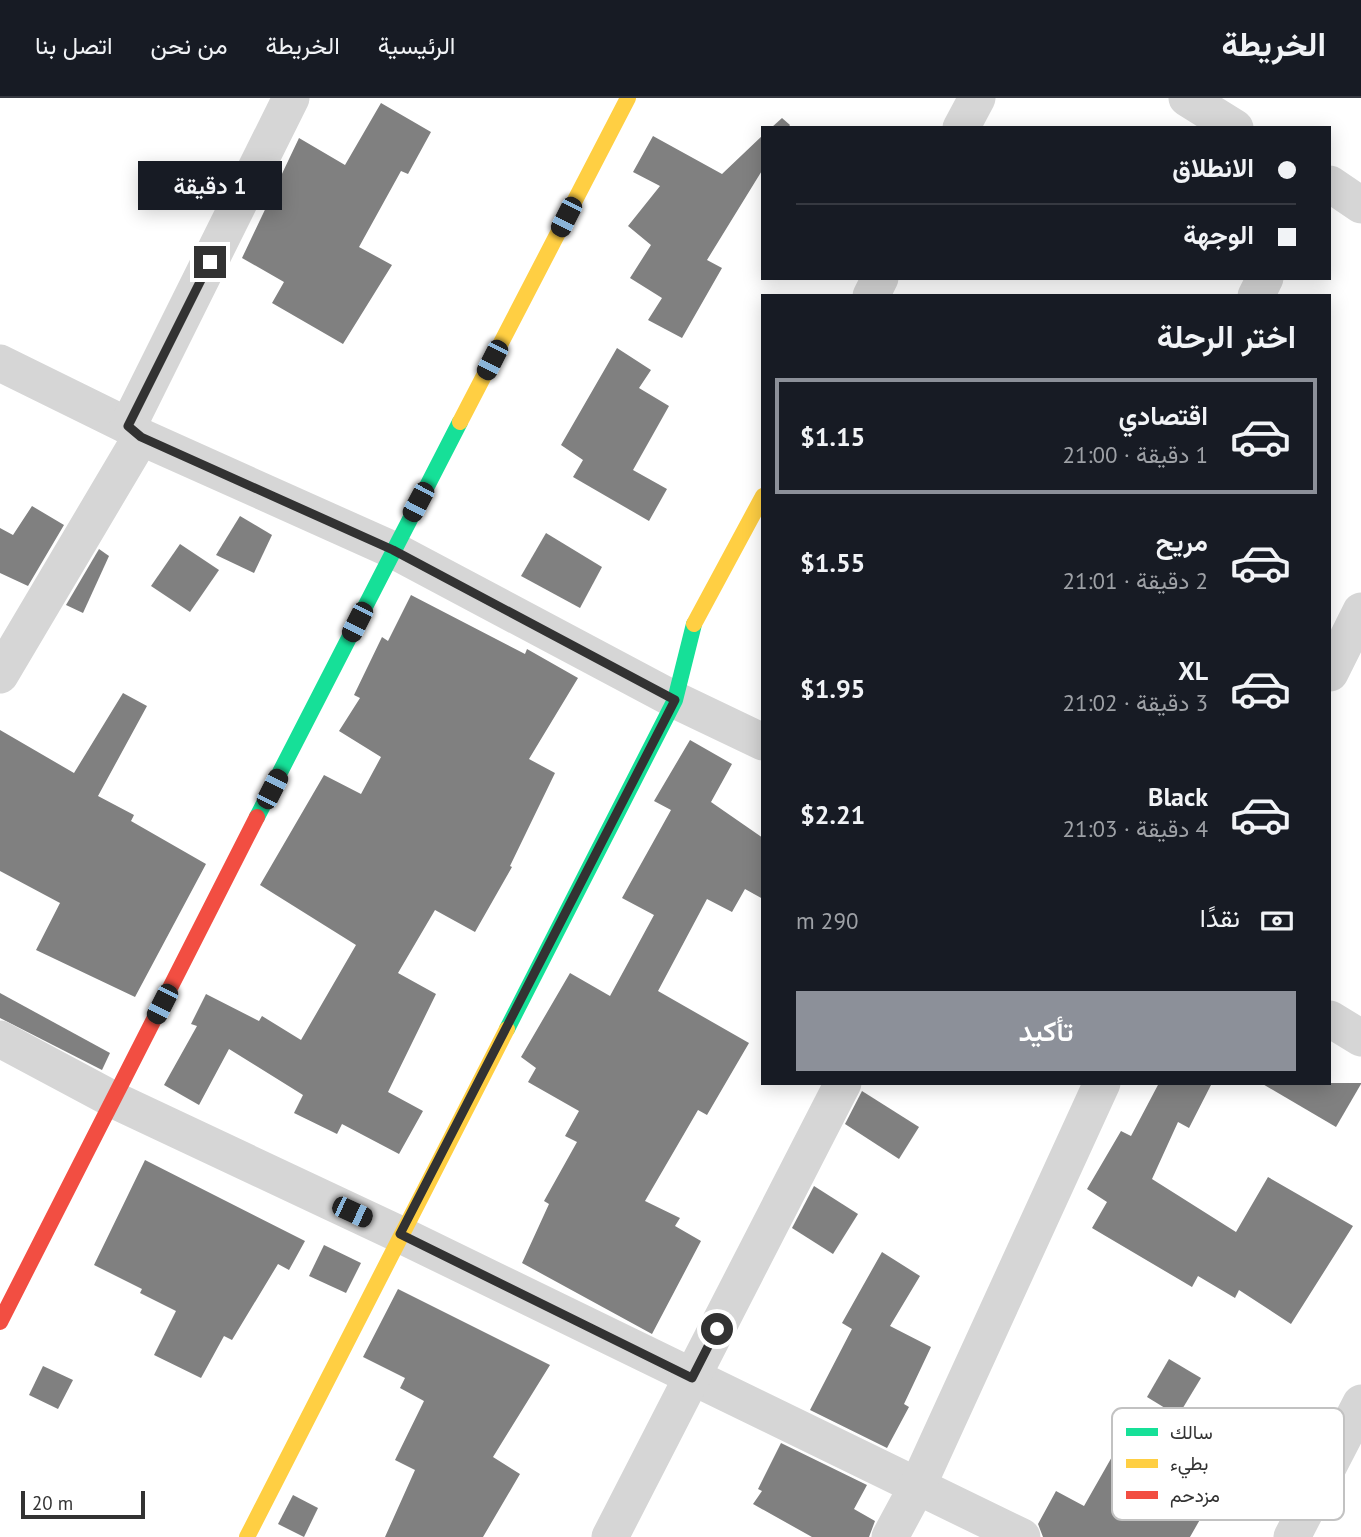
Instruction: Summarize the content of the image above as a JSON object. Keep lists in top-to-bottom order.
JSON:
{
  "legend": ["سالك", "بطيء", "مزدحم"],
  "scale_bar": "20 m",
  "page": {
    "header": "الخريطة",
    "nav": [
      "الرئيسية",
      "الخريطة",
      "من نحن",
      "اتصل بنا"
    ],
    "banner": ["الانطلاق", "الوجهة"],
    "bubble": "1 دقيقة",
    "heading": "اختر الرحلة",
    "list": [
      {
        "name": "اقتصادي",
        "note": "1 دقيقة · 21:00",
        "value": "$1.15"
      },
      {
        "name": "مريح",
        "note": "2 دقيقة · 21:01",
        "value": "$1.55"
      },
      {
        "name": "XL",
        "note": "3 دقيقة · 21:02",
        "value": "$1.95"
      },
      {
        "name": "Black",
        "note": "4 دقيقة · 21:03",
        "value": "$2.21"
      }
    ],
    "pay": ["نقدًا", "290 m"],
    "buttons": "تأكيد",
    "scale": "20 m"
  }
}
